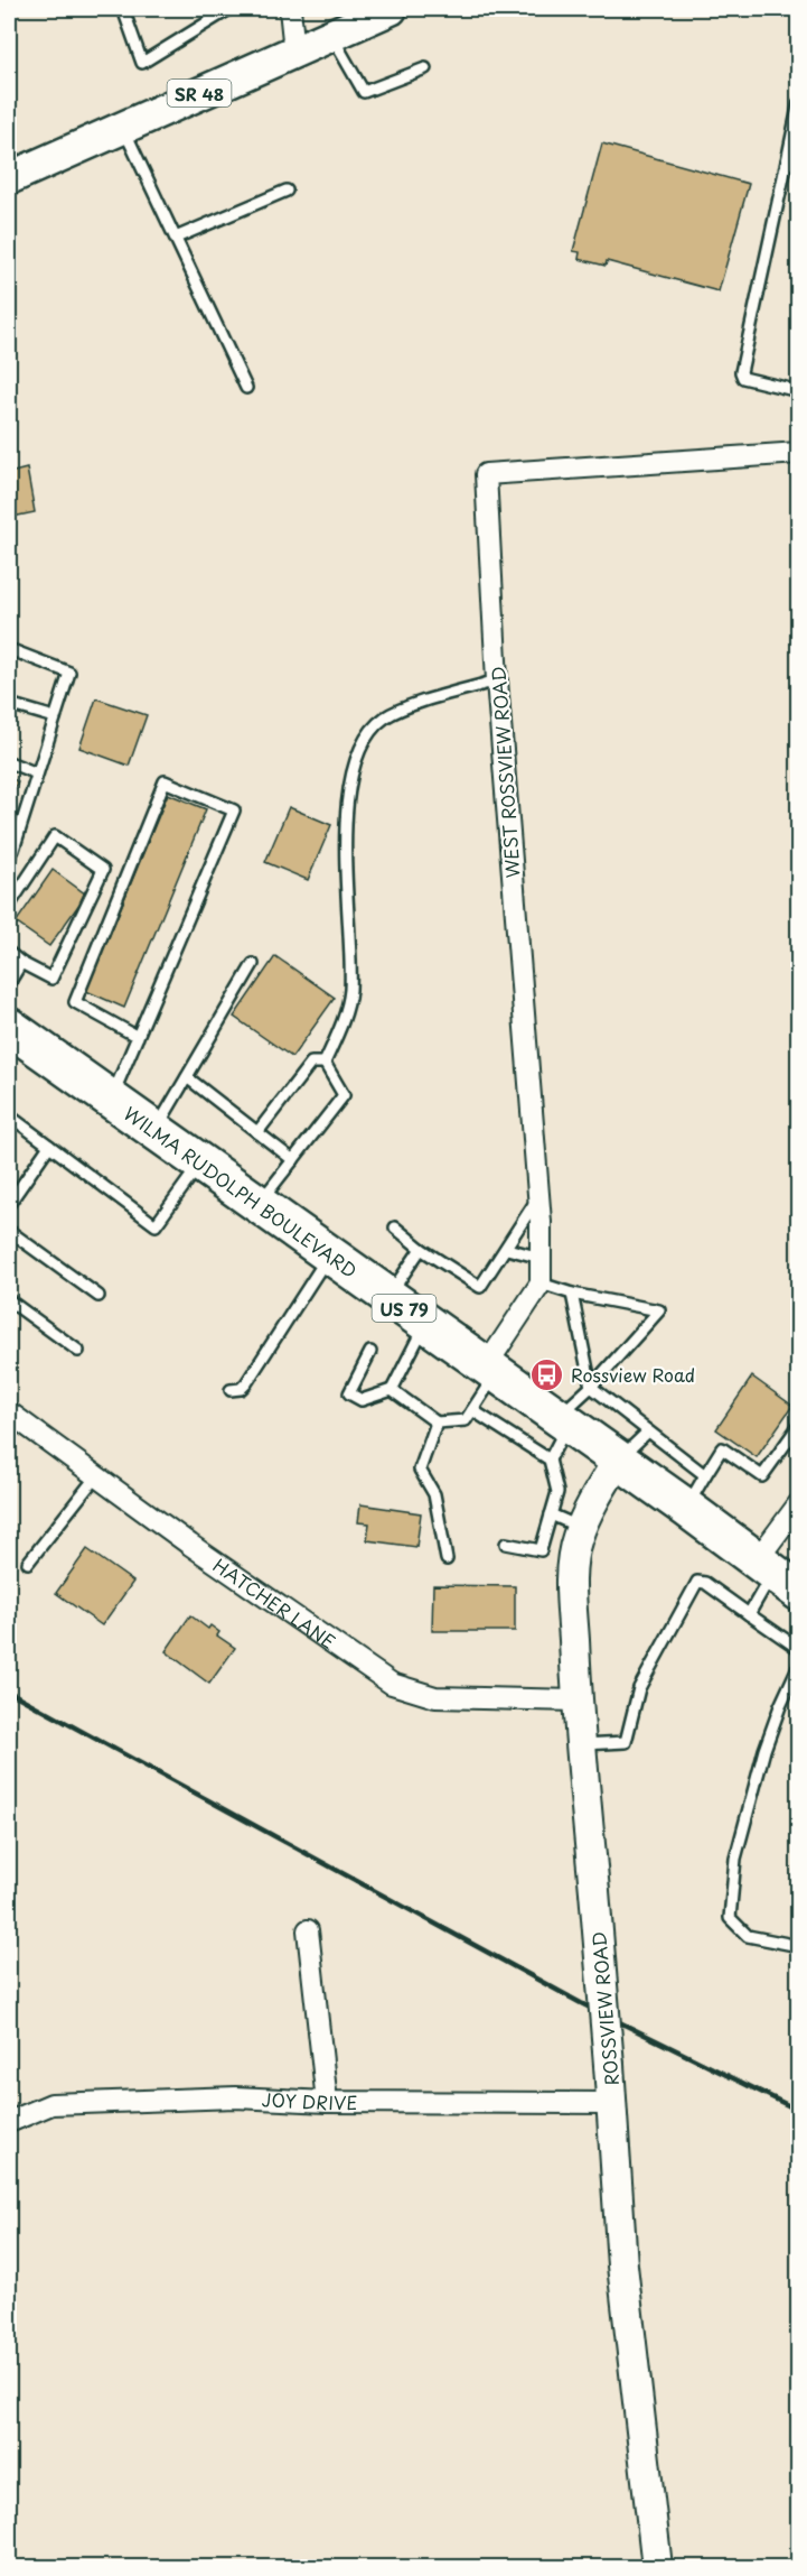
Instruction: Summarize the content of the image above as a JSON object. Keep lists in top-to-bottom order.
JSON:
{
  "streets": {
    "highway": ["WILMA RUDOLPH BOULEVARD", "US 79"],
    "main road": ["SR 48"],
    "street": [
      "WEST ROSSVIEW ROAD",
      "HATCHER LANE",
      "ROSSVIEW ROAD",
      "JOY DRIVE"
    ]
  },
  "crossings": [
    ["WILMA RUDOLPH BOULEVARD", "ROSSVIEW ROAD"],
    ["HATCHER LANE", "ROSSVIEW ROAD"],
    ["ROSSVIEW ROAD", "JOY DRIVE"]
  ],
  "places": {
    "bus stop": ["Rossview Road"]
  }
}
